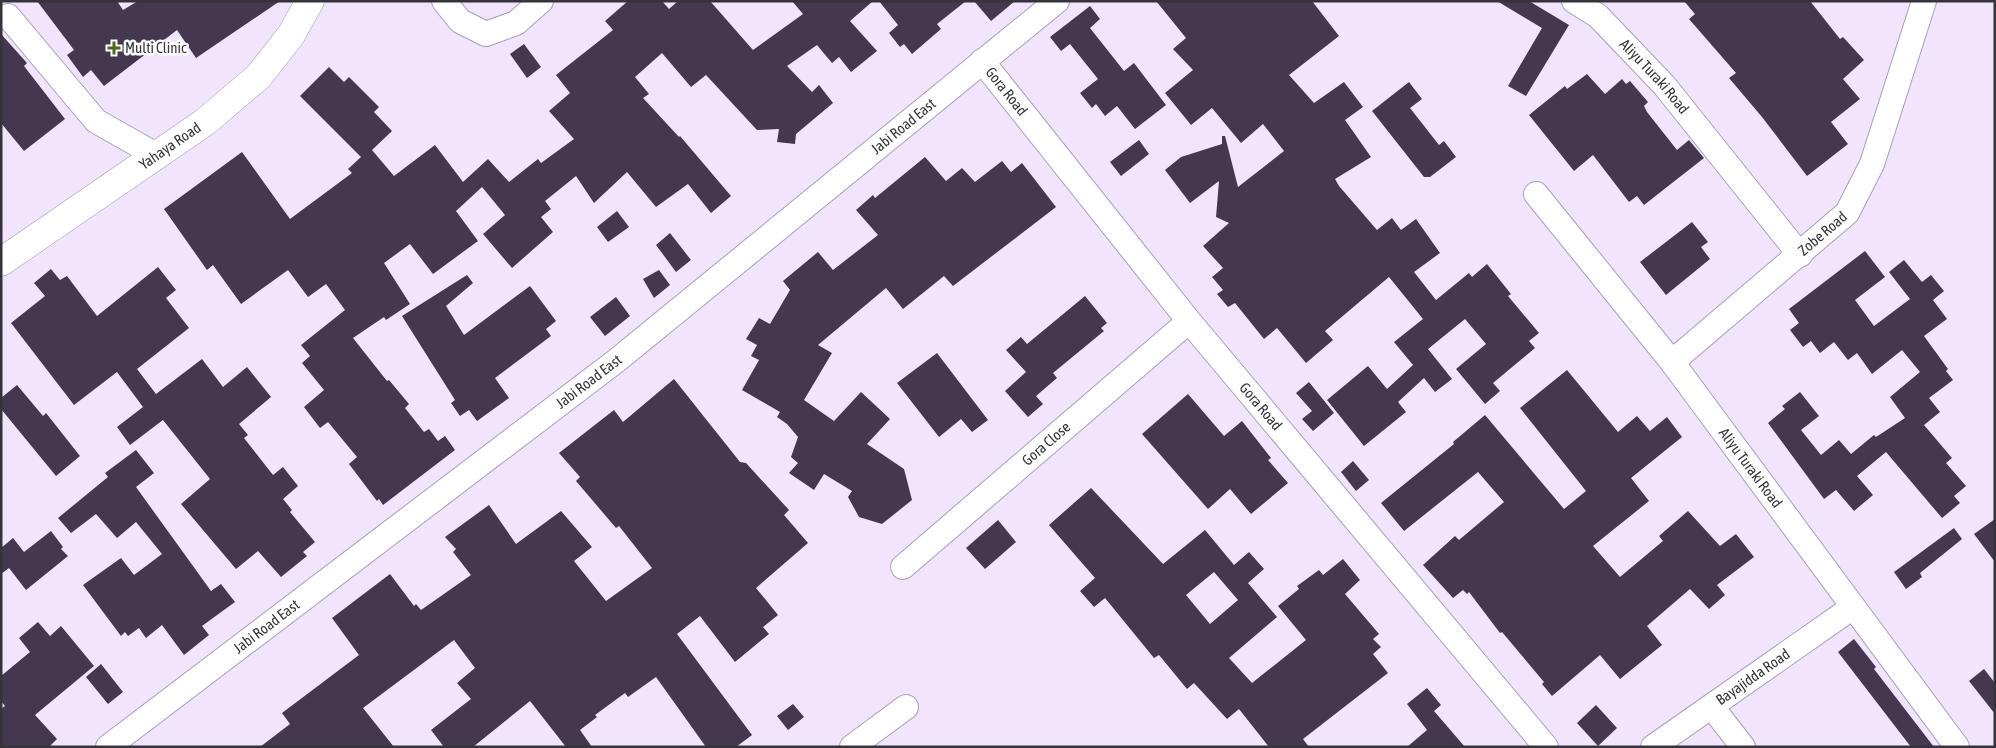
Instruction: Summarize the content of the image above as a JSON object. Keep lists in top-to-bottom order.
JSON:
{
  "streets": {
    "street": [
      "Aliyu Turaki Road",
      "Gora Road",
      "Jabi Road East",
      "Yahaya Road",
      "Zobe Road",
      "Gora Close",
      "Bayajidda Road"
    ]
  },
  "crossings": [
    ["Aliyu Turaki Road", "Zobe Road"],
    ["Aliyu Turaki Road", "Bayajidda Road"],
    ["Gora Road", "Jabi Road East"],
    ["Gora Road", "Gora Close"]
  ],
  "places": {
    "health": ["Multi Clinic"]
  }
}
